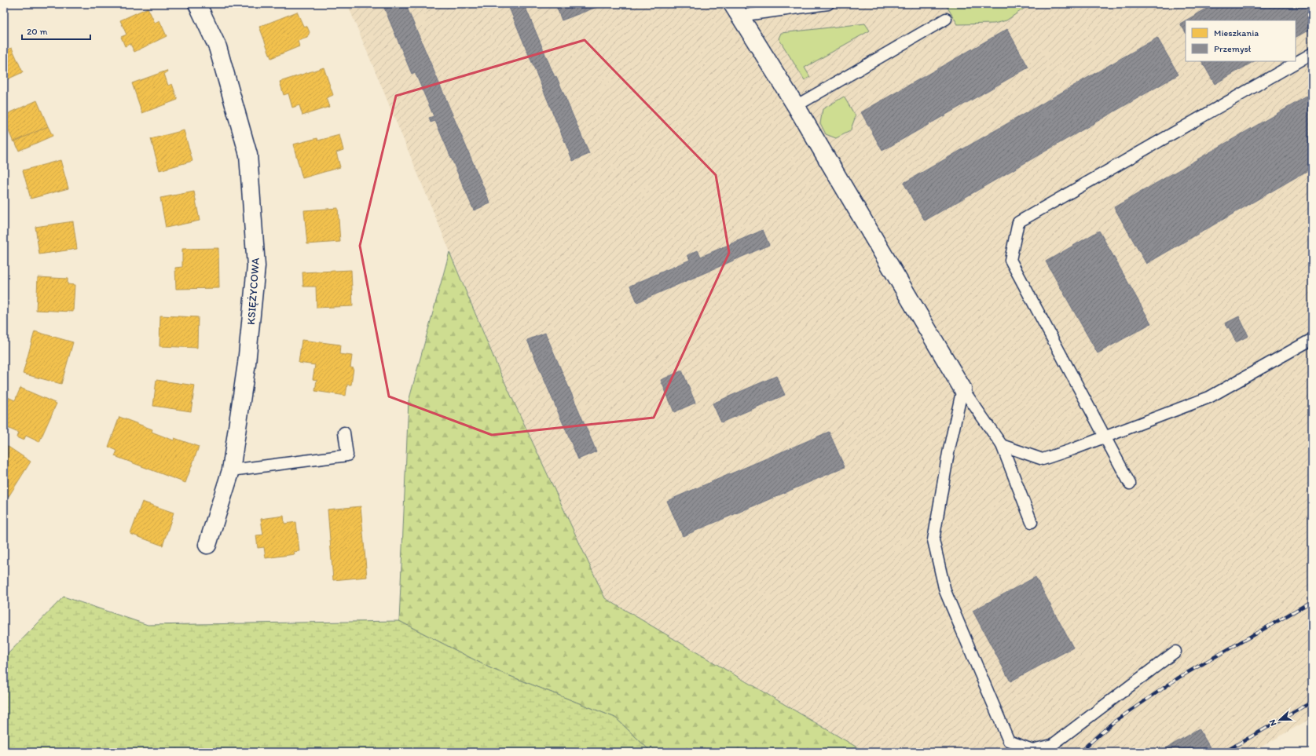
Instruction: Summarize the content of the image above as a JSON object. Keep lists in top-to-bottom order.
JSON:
{
  "streets": {
    "street": ["KSIĘŻYCOWA"]
  },
  "legend": ["Mieszkania", "Przemysł"],
  "scale_bar": "20 m",
  "north": "left"
}
